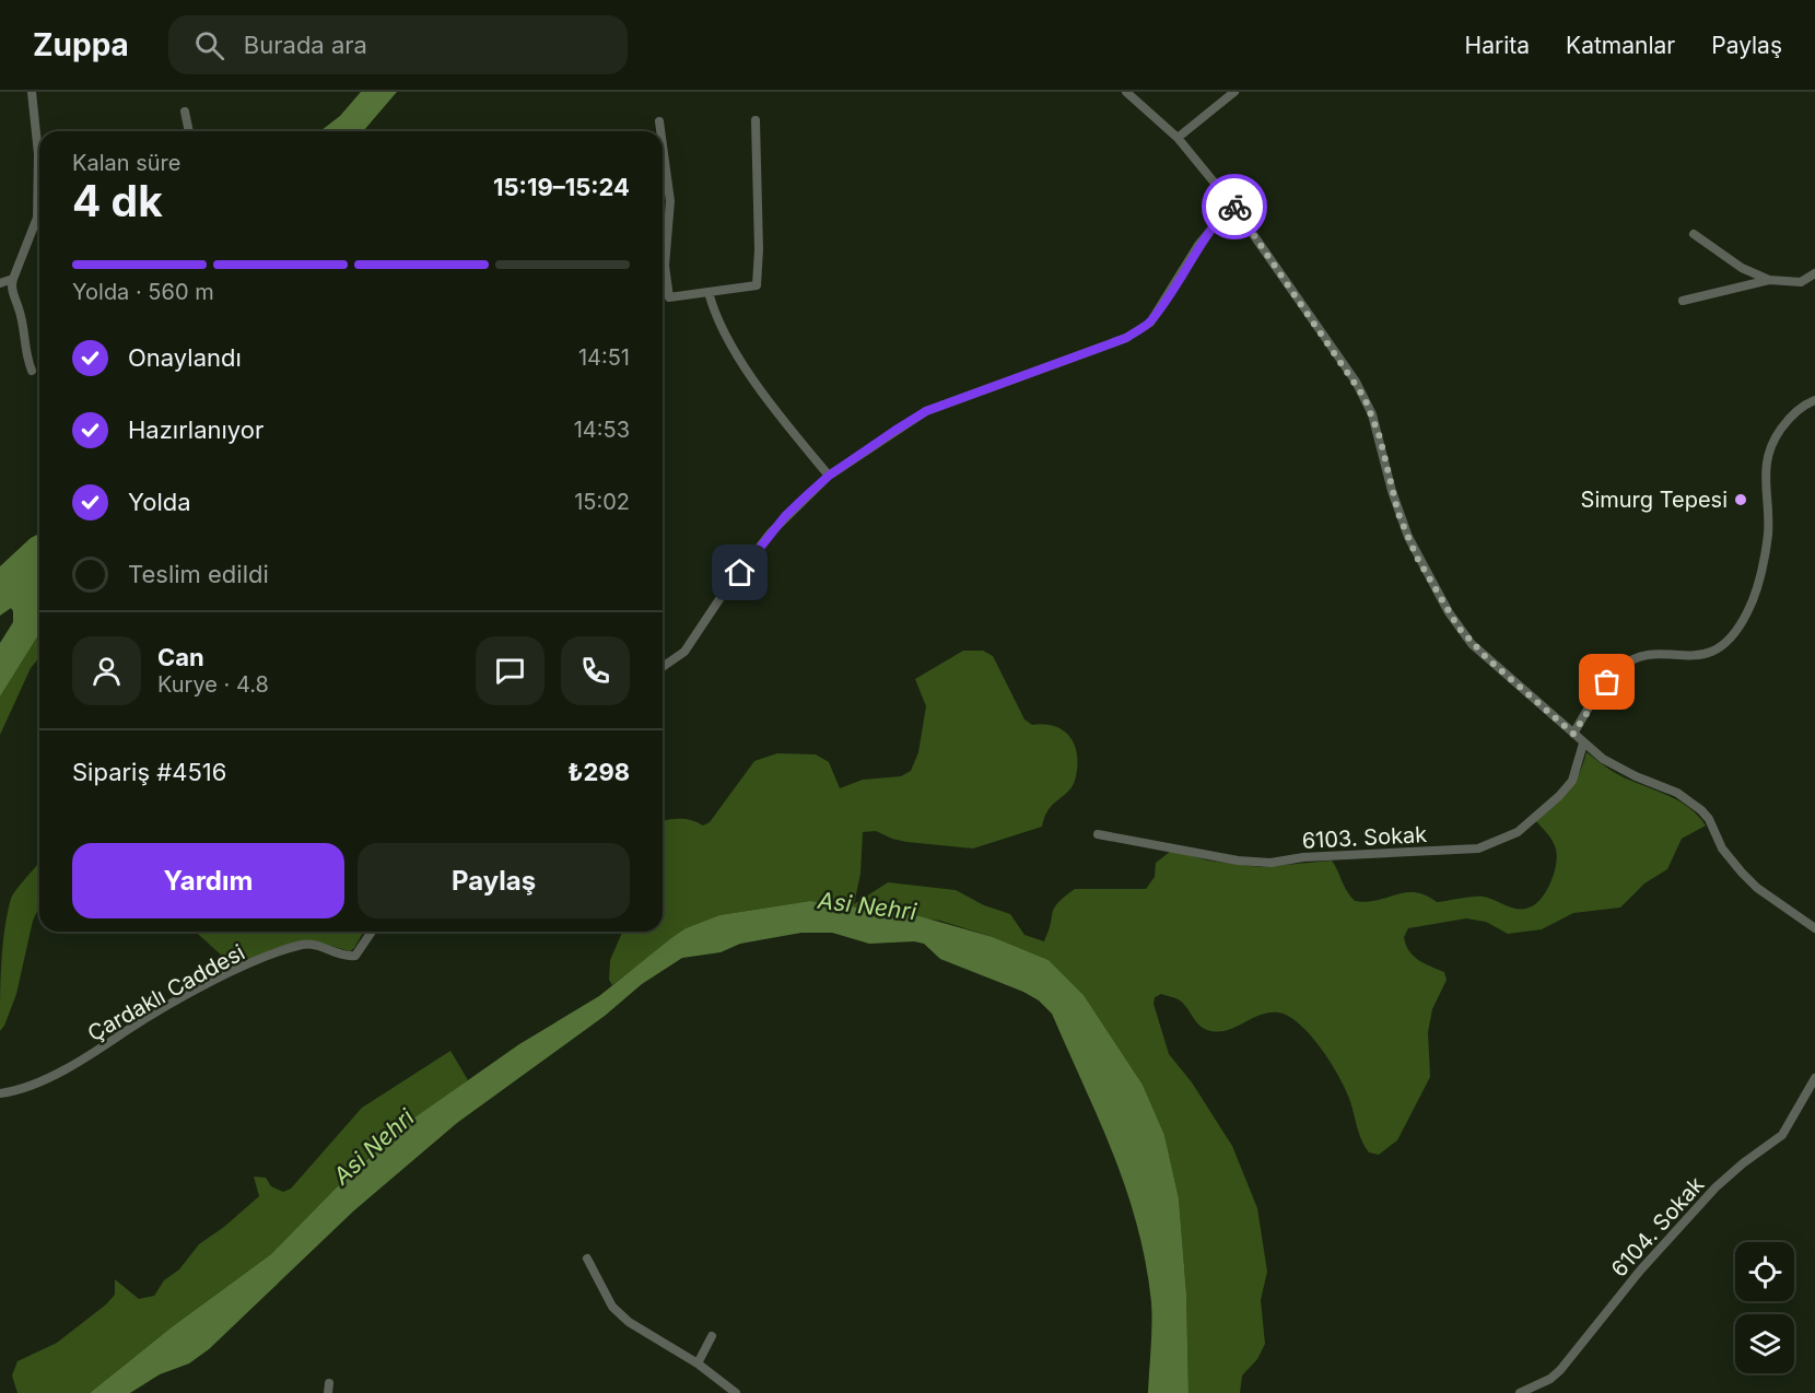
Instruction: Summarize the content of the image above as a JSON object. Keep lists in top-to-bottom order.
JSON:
{
  "streets": {
    "street": ["6103. Sokak", "Çardaklı Caddesi", "6104. Sokak"]
  },
  "water": ["Asi Nehri"],
  "places": ["Simurg Tepesi"],
  "page": {
    "header": "Zuppa",
    "search": "Burada ara",
    "nav": ["Harita", "Katmanlar", "Paylaş"],
    "heading": ["4 dk", "Kalan süre", "15:19–15:24"],
    "panel": [
      "Can",
      "Kurye · 4.8",
      "Sipariş #4516",
      "₺298"
    ],
    "bar": "Yolda · 560 m",
    "list": [
      ["Onaylandı", "14:51"],
      ["Hazırlanıyor", "14:53"],
      ["Yolda", "15:02"],
      "Teslim edildi"
    ],
    "buttons": ["Yardım", "Paylaş"]
  }
}
